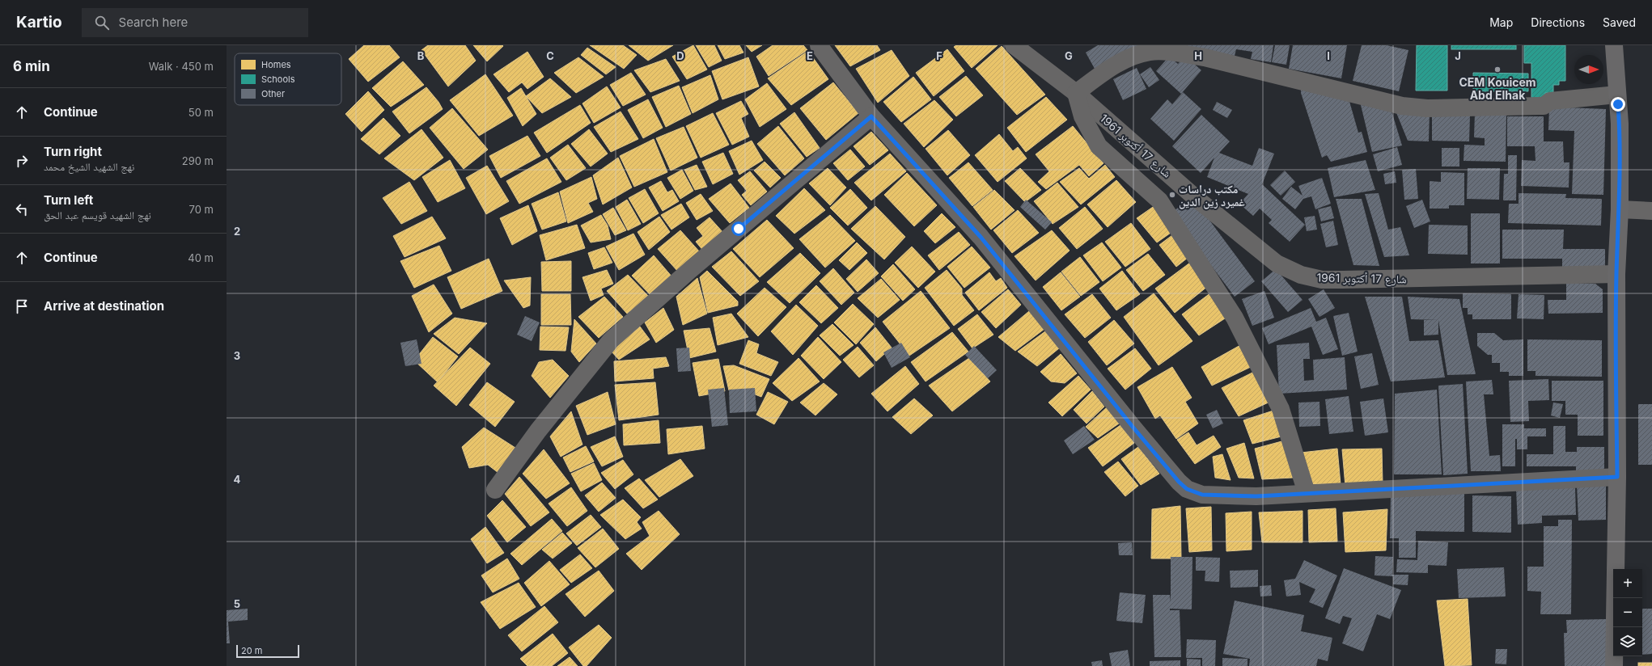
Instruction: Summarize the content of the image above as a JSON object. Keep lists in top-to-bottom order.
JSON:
{
  "streets": {
    "street": ["شارع 17 أكتوبر 1961"]
  },
  "places": ["CEM Kouicem Abd Elhak", "مكتب دراسات غميرد زين الدين"],
  "legend": ["Homes", "Schools", "Other"],
  "scale_bar": "20 m",
  "north": "right",
  "page": {
    "header": "Kartio",
    "search": "Search here",
    "nav": ["Map", "Directions", "Saved"],
    "heading": ["6 min", "Walk · 450 m"],
    "list": [
      ["Continue", "50 m"],
      ["Turn right", "نهج الشهيد الشيخ محمد", "290 m"],
      ["Turn left", "نهج الشهيد قويسم عبد الحق", "70 m"],
      ["Continue", "40 m"],
      "Arrive at destination"
    ],
    "map_buttons": ["+", "−"],
    "scale": "20 m"
  },
  "grid": {
    "columns": [
      "B",
      "C",
      "D",
      "E",
      "F",
      "G",
      "H",
      "I",
      "J"
    ],
    "rows": [
      "2",
      "3",
      "4",
      "5"
    ]
  }
}
